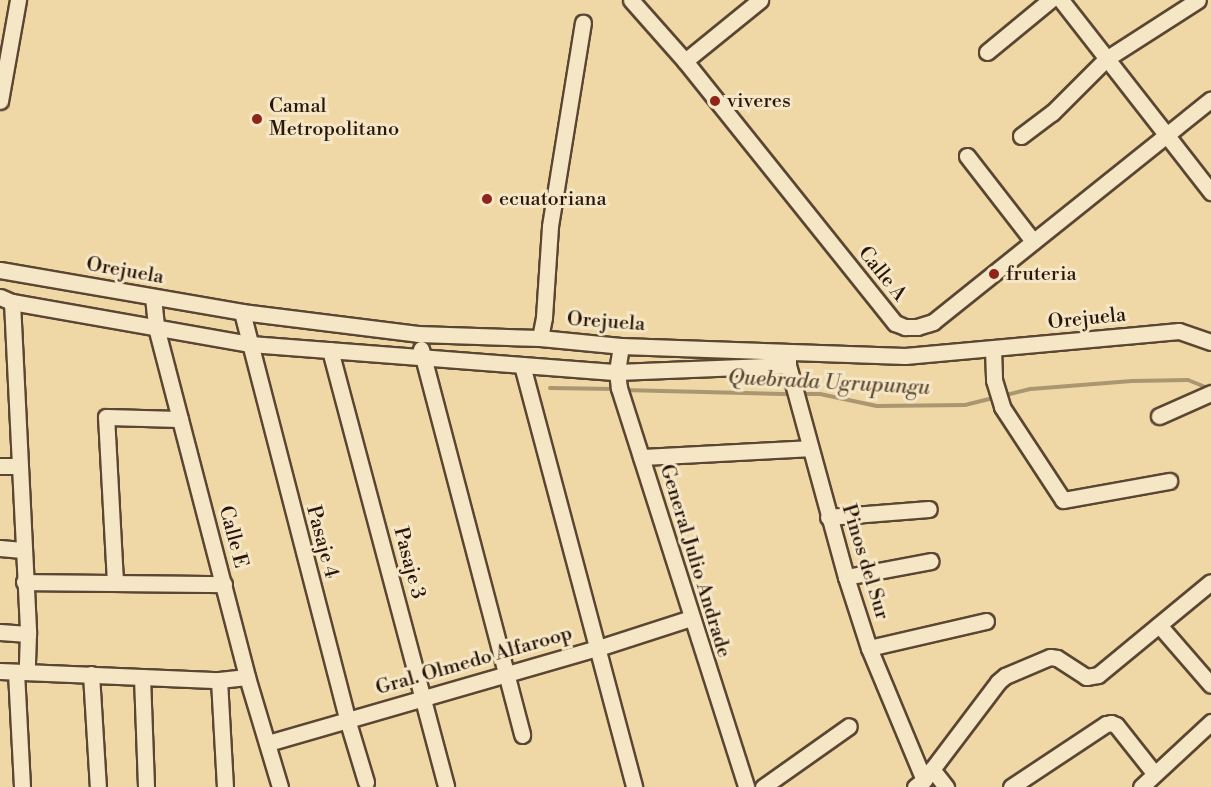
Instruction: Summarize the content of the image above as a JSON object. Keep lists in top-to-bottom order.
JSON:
{
  "streets": {
    "street": [
      "Orejuela",
      "Calle A",
      "Calle E",
      "Pasaje 4",
      "General Julio Andrade",
      "Pinos del Sur",
      "Pasaje 3",
      "Gral. Olmedo Alfaroop"
    ]
  },
  "crossings": [
    ["Orejuela", "Calle E"],
    ["Orejuela", "Pasaje 4"],
    ["Orejuela", "General Julio Andrade"],
    ["Orejuela", "Pinos del Sur"],
    ["Calle E", "Gral. Olmedo Alfaroop"],
    ["Pasaje 4", "Gral. Olmedo Alfaroop"],
    ["General Julio Andrade", "Gral. Olmedo Alfaroop"],
    ["Pasaje 3", "Gral. Olmedo Alfaroop"]
  ],
  "water": ["Quebrada Ugrupungu"],
  "places": [
    "viveres",
    "Camal Metropolitano",
    "ecuatoriana",
    "fruteria"
  ]
}
